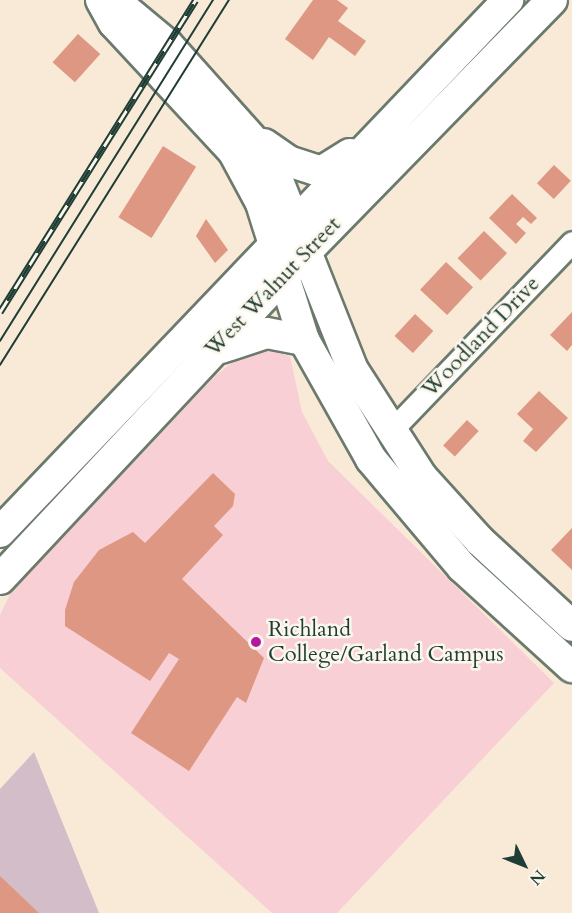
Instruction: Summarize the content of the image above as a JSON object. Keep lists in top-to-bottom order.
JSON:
{
  "streets": {
    "main road": ["West Walnut Street"],
    "street": ["Woodland Drive"]
  },
  "places": ["Richland College/Garland Campus"],
  "north": "bottom right"
}
